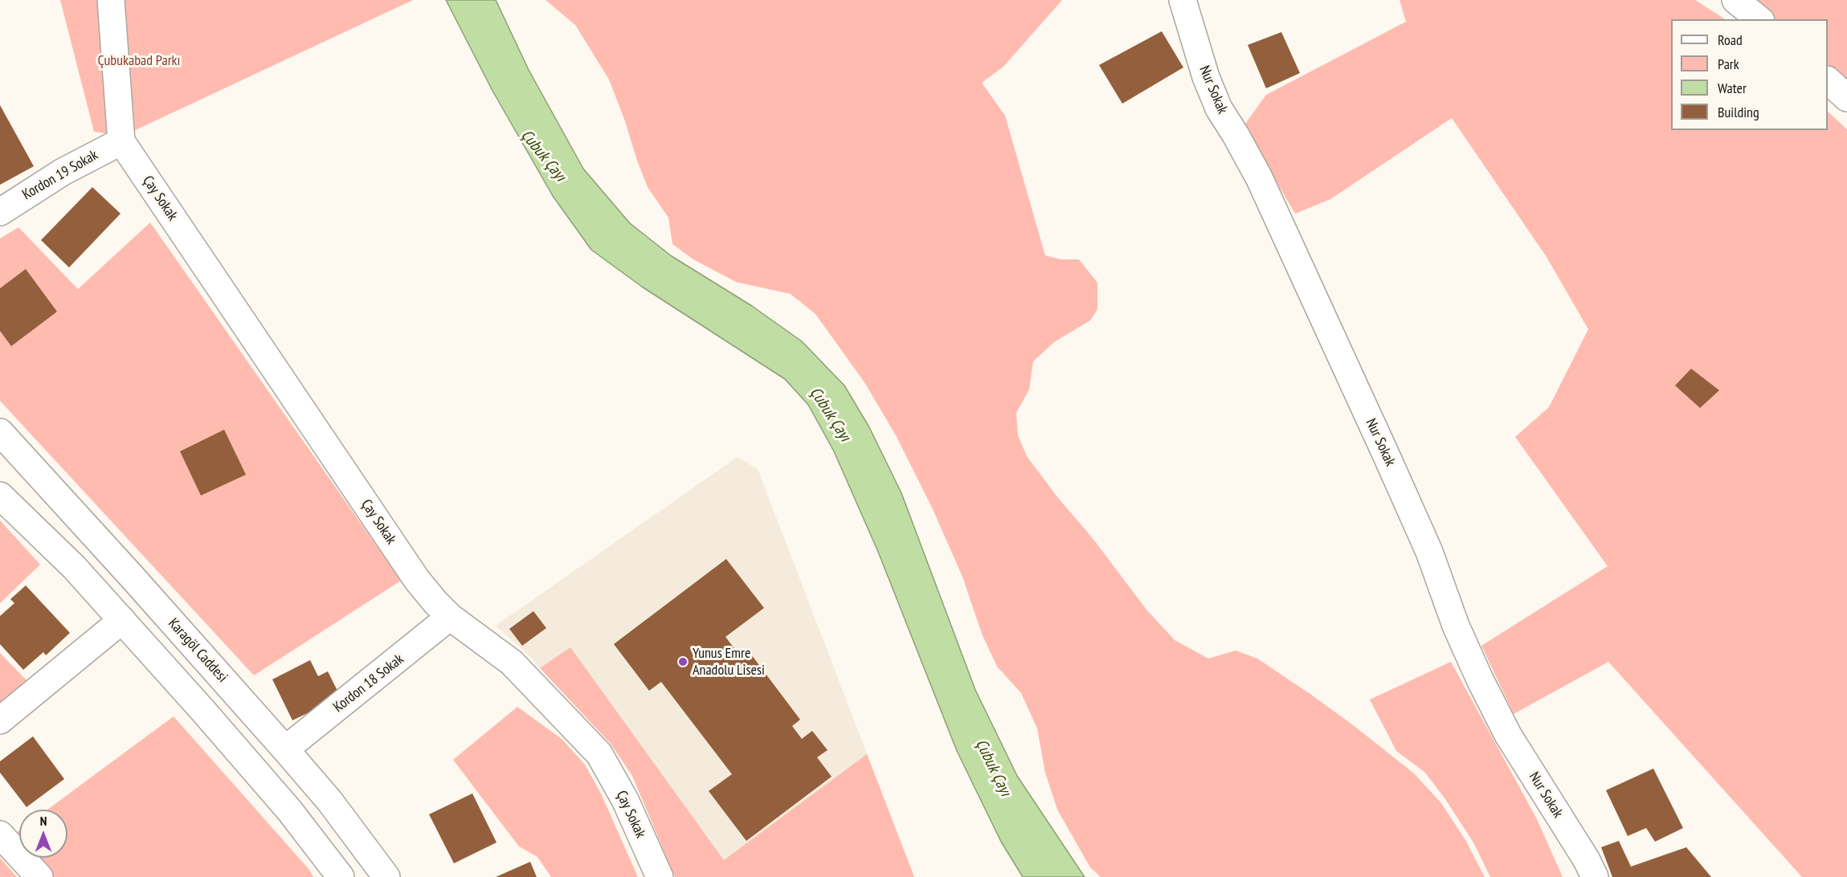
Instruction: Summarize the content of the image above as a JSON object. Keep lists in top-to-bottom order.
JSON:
{
  "streets": {
    "street": [
      "Nur Sokak",
      "Kordon 19 Sokak",
      "Çay Sokak",
      "Karagöl Caddesi",
      "Kordon 18 Sokak"
    ]
  },
  "crossings": [
    ["Kordon 19 Sokak", "Çay Sokak"],
    ["Çay Sokak", "Kordon 18 Sokak"],
    ["Karagöl Caddesi", "Kordon 18 Sokak"]
  ],
  "water": ["Çubuk Çayı"],
  "parks": ["Çubukabad Parkı"],
  "places": ["Yunus Emre Anadolu Lisesi"],
  "legend": [
    "Road",
    "Park",
    "Water",
    "Building"
  ],
  "north": "top"
}
